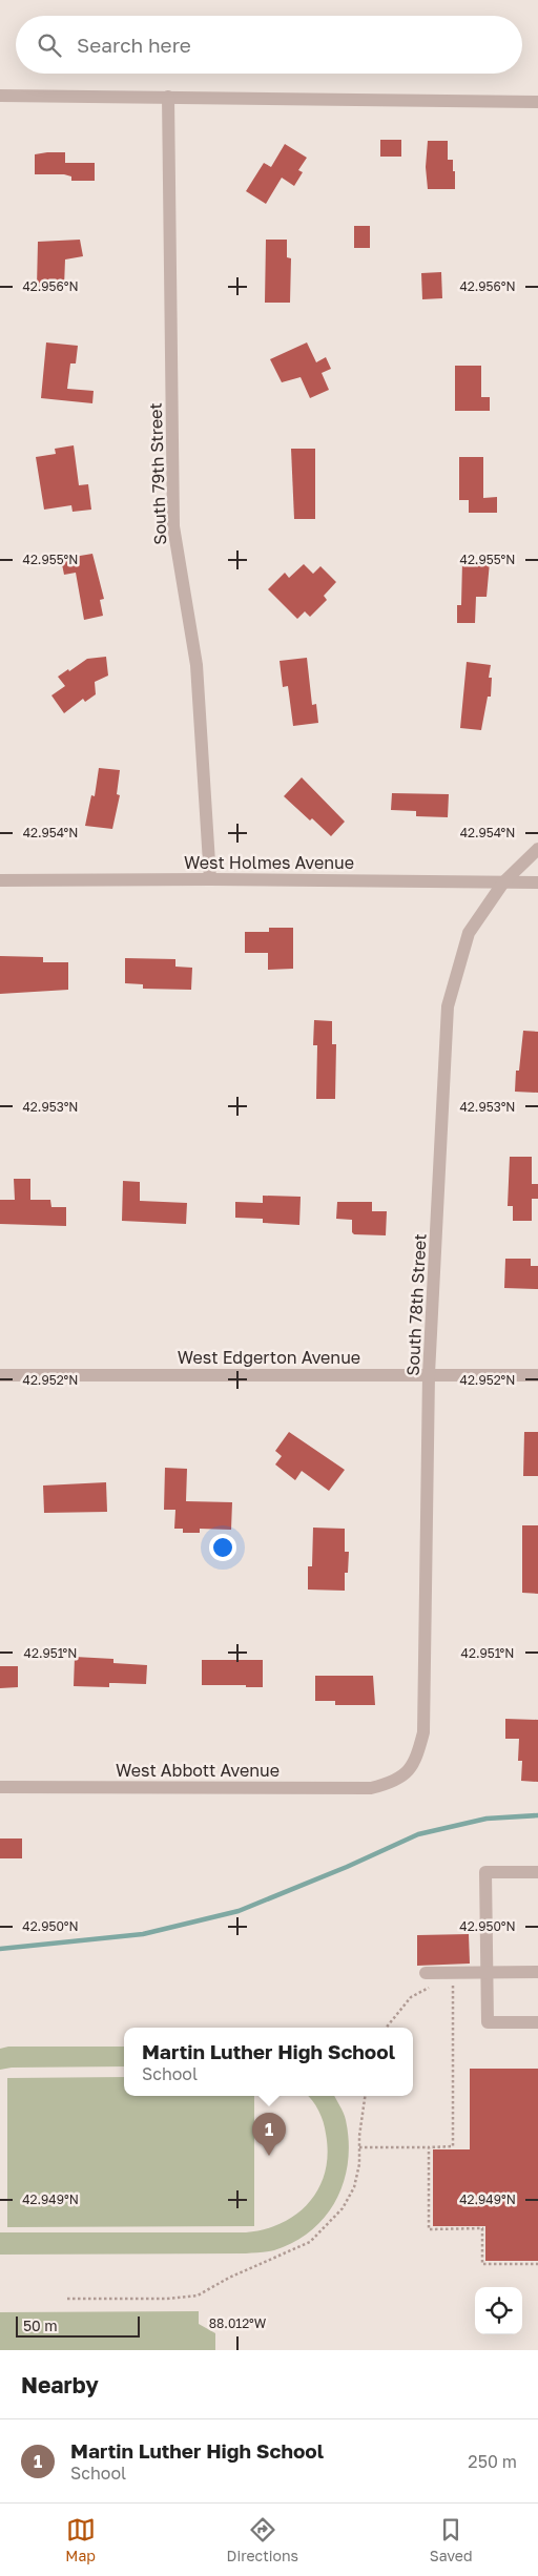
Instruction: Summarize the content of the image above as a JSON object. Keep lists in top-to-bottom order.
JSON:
{
  "streets": {
    "street": [
      "South 79th Street",
      "West Holmes Avenue",
      "South 78th Street",
      "West Edgerton Avenue",
      "West Abbott Avenue"
    ]
  },
  "crossings": [
    ["South 79th Street", "West Holmes Avenue"],
    ["West Holmes Avenue", "South 78th Street"],
    ["South 78th Street", "West Edgerton Avenue"],
    ["South 78th Street", "West Abbott Avenue"]
  ],
  "scale_bar": "50 m",
  "page": {
    "search": "Search here",
    "popup": ["Martin Luther High School", "School"],
    "pins": "1",
    "scale": "50 m",
    "heading": "Nearby",
    "list": [
      {
        "mark": "1",
        "name": "Martin Luther High School",
        "note": "School",
        "value": "250 m"
      }
    ],
    "nav": ["Map", "Directions", "Saved"]
  },
  "coordinates": [
    "42.956°N",
    "42.955°N",
    "42.954°N",
    "42.953°N",
    "42.952°N",
    "42.951°N",
    "42.950°N",
    "42.949°N",
    "88.012°W"
  ]
}
